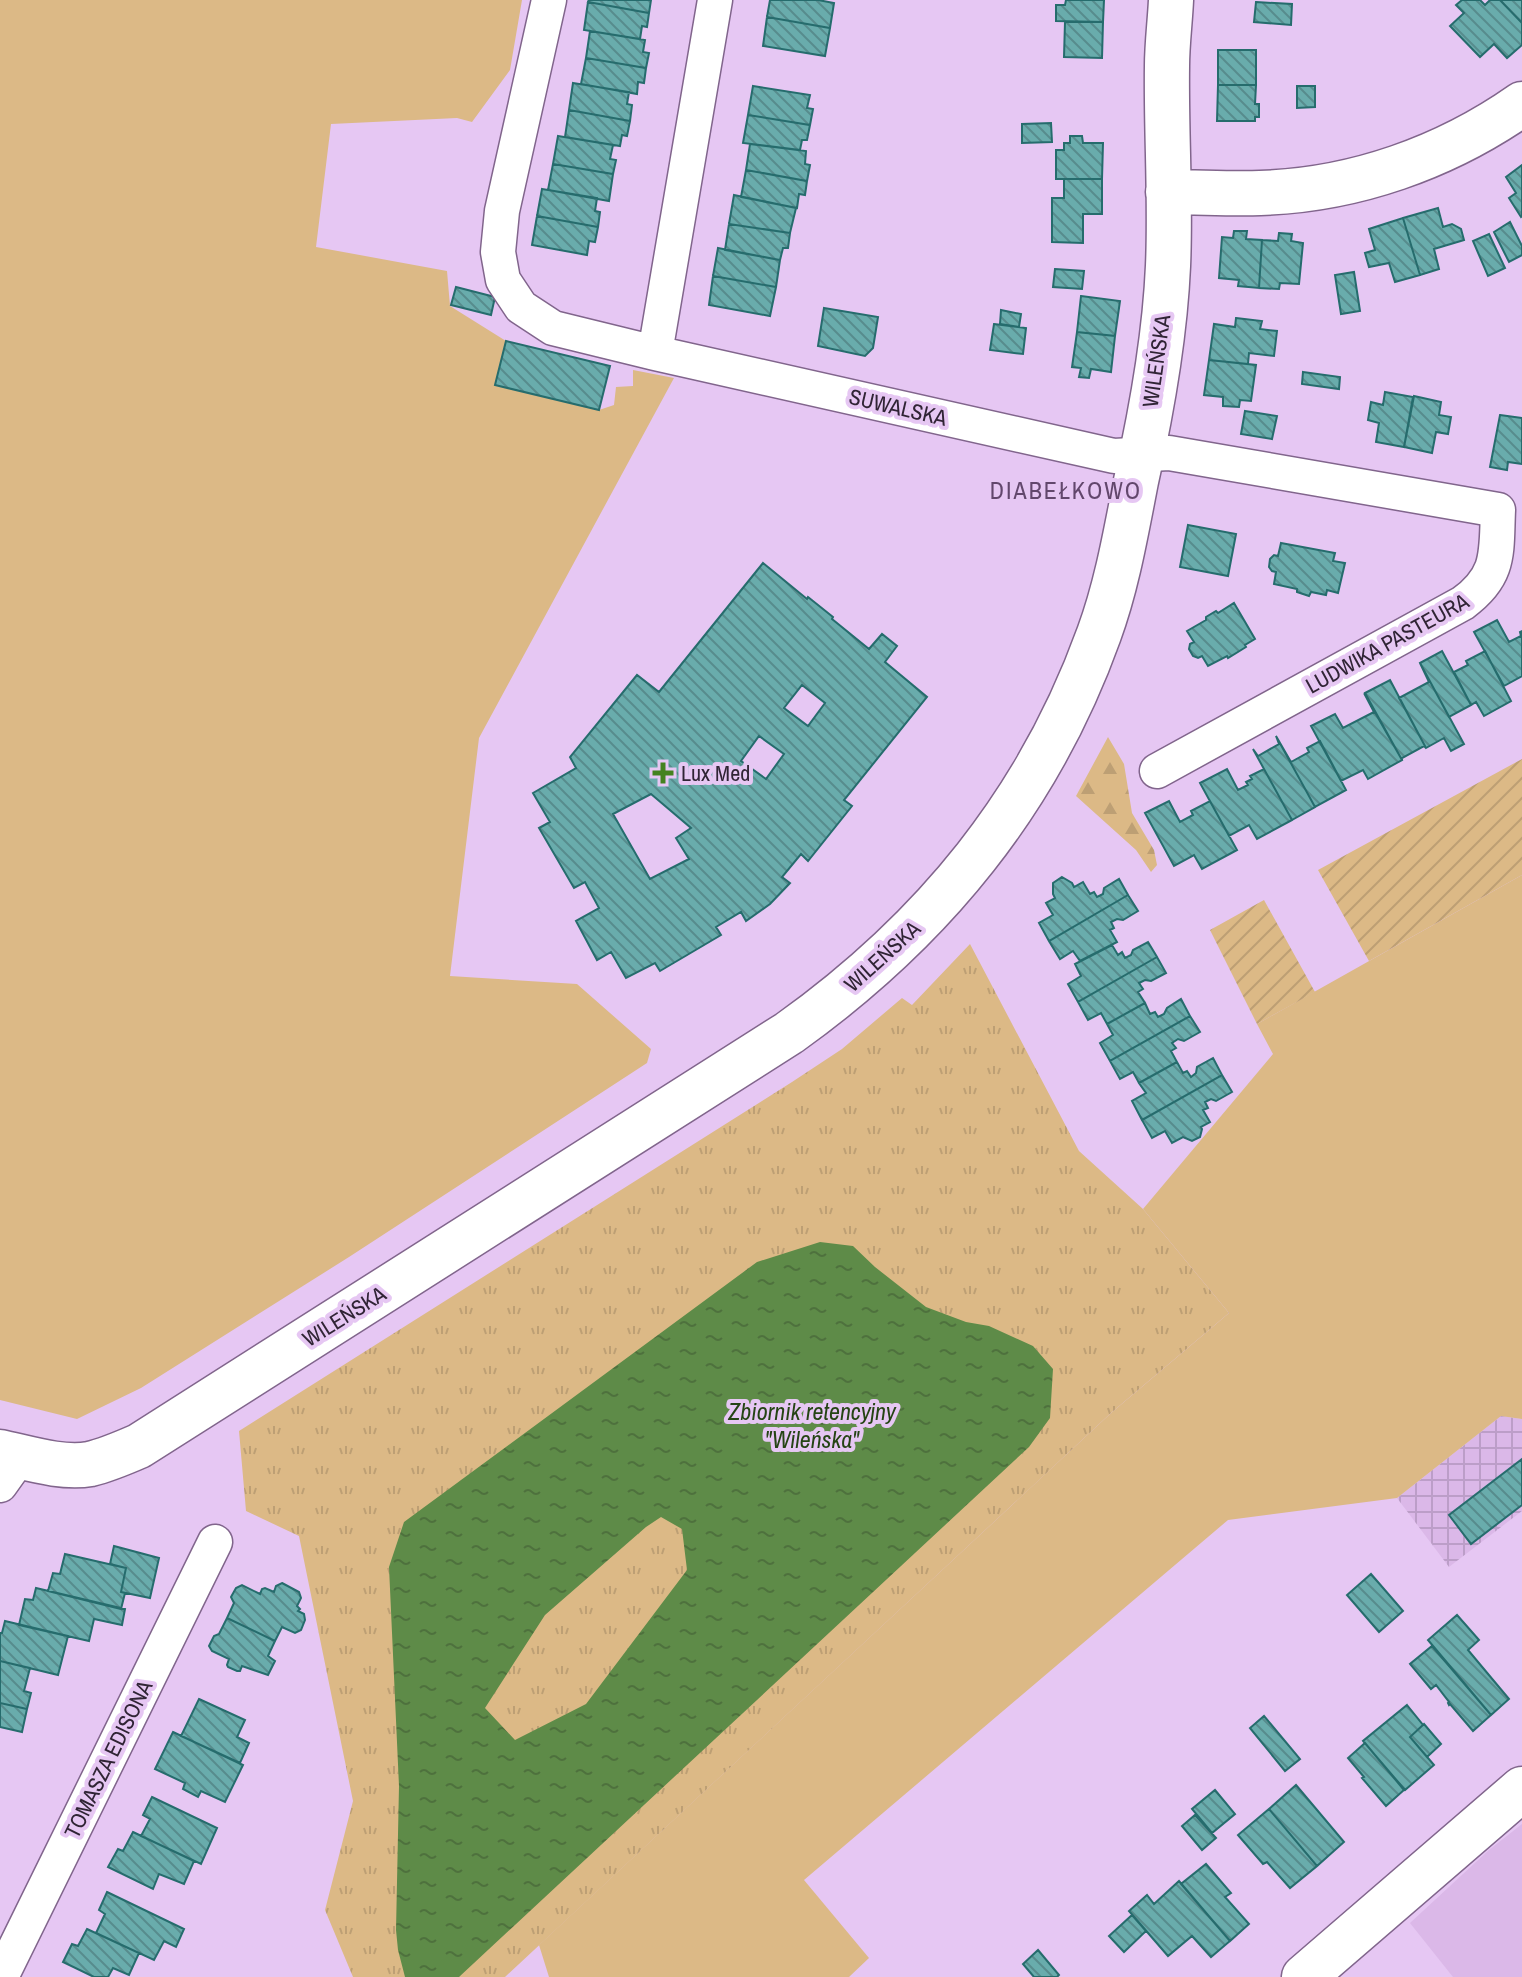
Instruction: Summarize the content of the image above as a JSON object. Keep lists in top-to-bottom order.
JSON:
{
  "streets": {
    "street": [
      "WILEŃSKA",
      "SUWALSKA",
      "LUDWIKA PASTEURA",
      "TOMASZA EDISONA"
    ]
  },
  "crossings": [
    ["WILEŃSKA", "SUWALSKA"],
    ["WILEŃSKA", "LUDWIKA PASTEURA"],
    ["SUWALSKA", "LUDWIKA PASTEURA"]
  ],
  "districts": ["DIABEŁKOWO"],
  "water": ["Zbiornik retencyjny \"Wileńska\""],
  "places": {
    "health": ["Lux Med"]
  }
}
